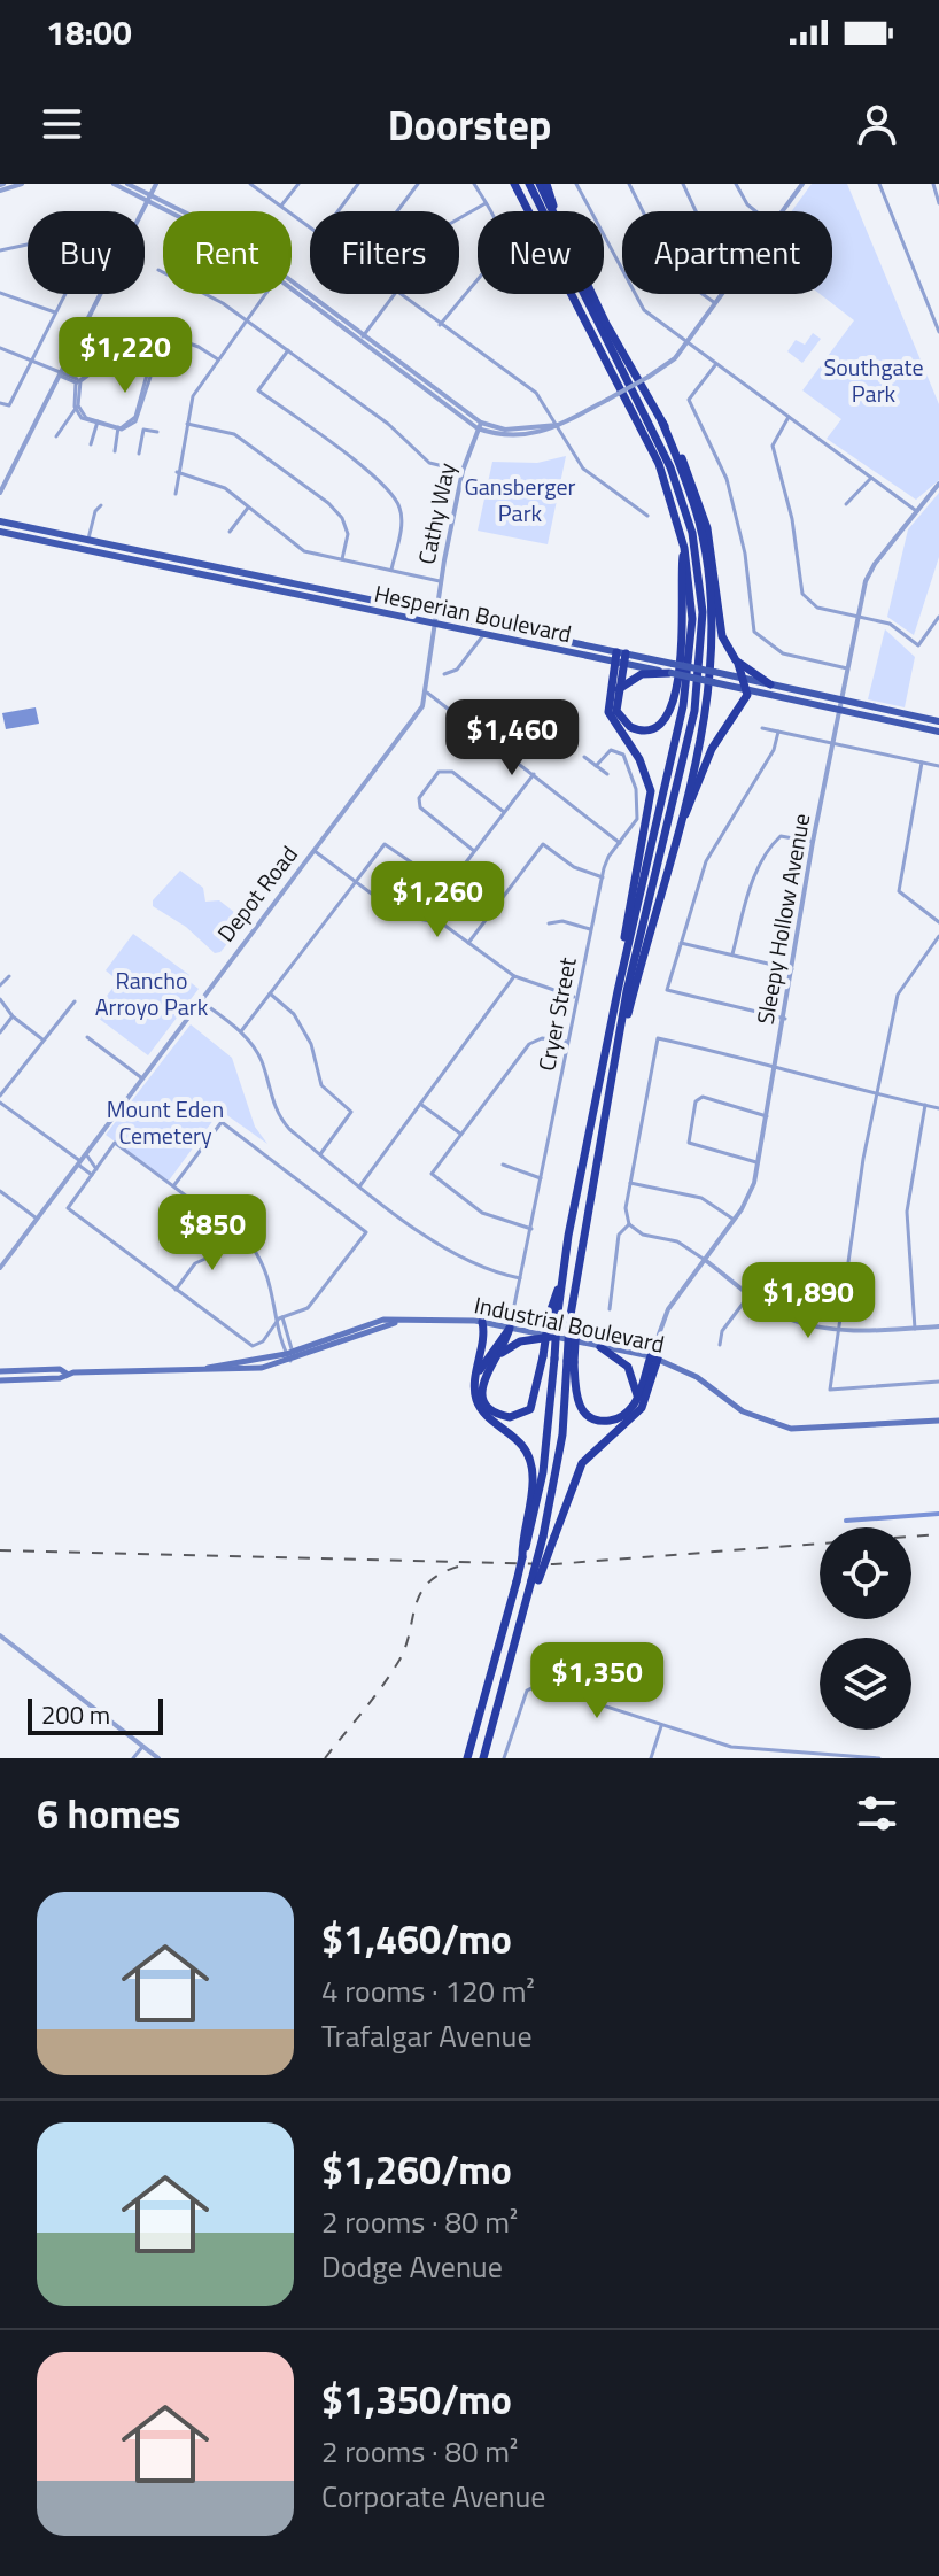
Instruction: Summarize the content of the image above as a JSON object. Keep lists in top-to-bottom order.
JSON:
{
  "streets": {
    "main road": ["Hesperian Boulevard", "Industrial Boulevard"],
    "street": [
      "Cathy Way",
      "Depot Road",
      "Sleepy Hollow Avenue",
      "Cryer Street"
    ]
  },
  "crossings": [
    ["Cathy Way", "Hesperian Boulevard"],
    ["Cathy Way", "Depot Road"],
    ["Hesperian Boulevard", "Depot Road"],
    ["Hesperian Boulevard", "Sleepy Hollow Avenue"],
    ["Sleepy Hollow Avenue", "Industrial Boulevard"],
    ["Cryer Street", "Industrial Boulevard"]
  ],
  "parks": [
    "Southgate Park",
    "Gansberger Park",
    "Rancho Arroyo Park",
    "Mount Eden Cemetery"
  ],
  "scale_bar": "200 m",
  "page": {
    "status": "18:00",
    "header": "Doorstep",
    "chip": [
      "Buy",
      "Rent",
      "Filters",
      "New",
      "Apartment"
    ],
    "price": [
      "$1,220",
      "$1,460",
      "$1,260",
      "$850",
      "$1,890",
      "$1,350"
    ],
    "scale": "200 m",
    "heading": "6 homes",
    "list": [
      {
        "name": "$1,460/mo",
        "note": "4 rooms · 120 m² · Trafalgar Avenue"
      },
      {
        "name": "$1,260/mo",
        "note": "2 rooms · 80 m² · Dodge Avenue"
      },
      {
        "name": "$1,350/mo",
        "note": "2 rooms · 80 m² · Corporate Avenue"
      }
    ]
  }
}
